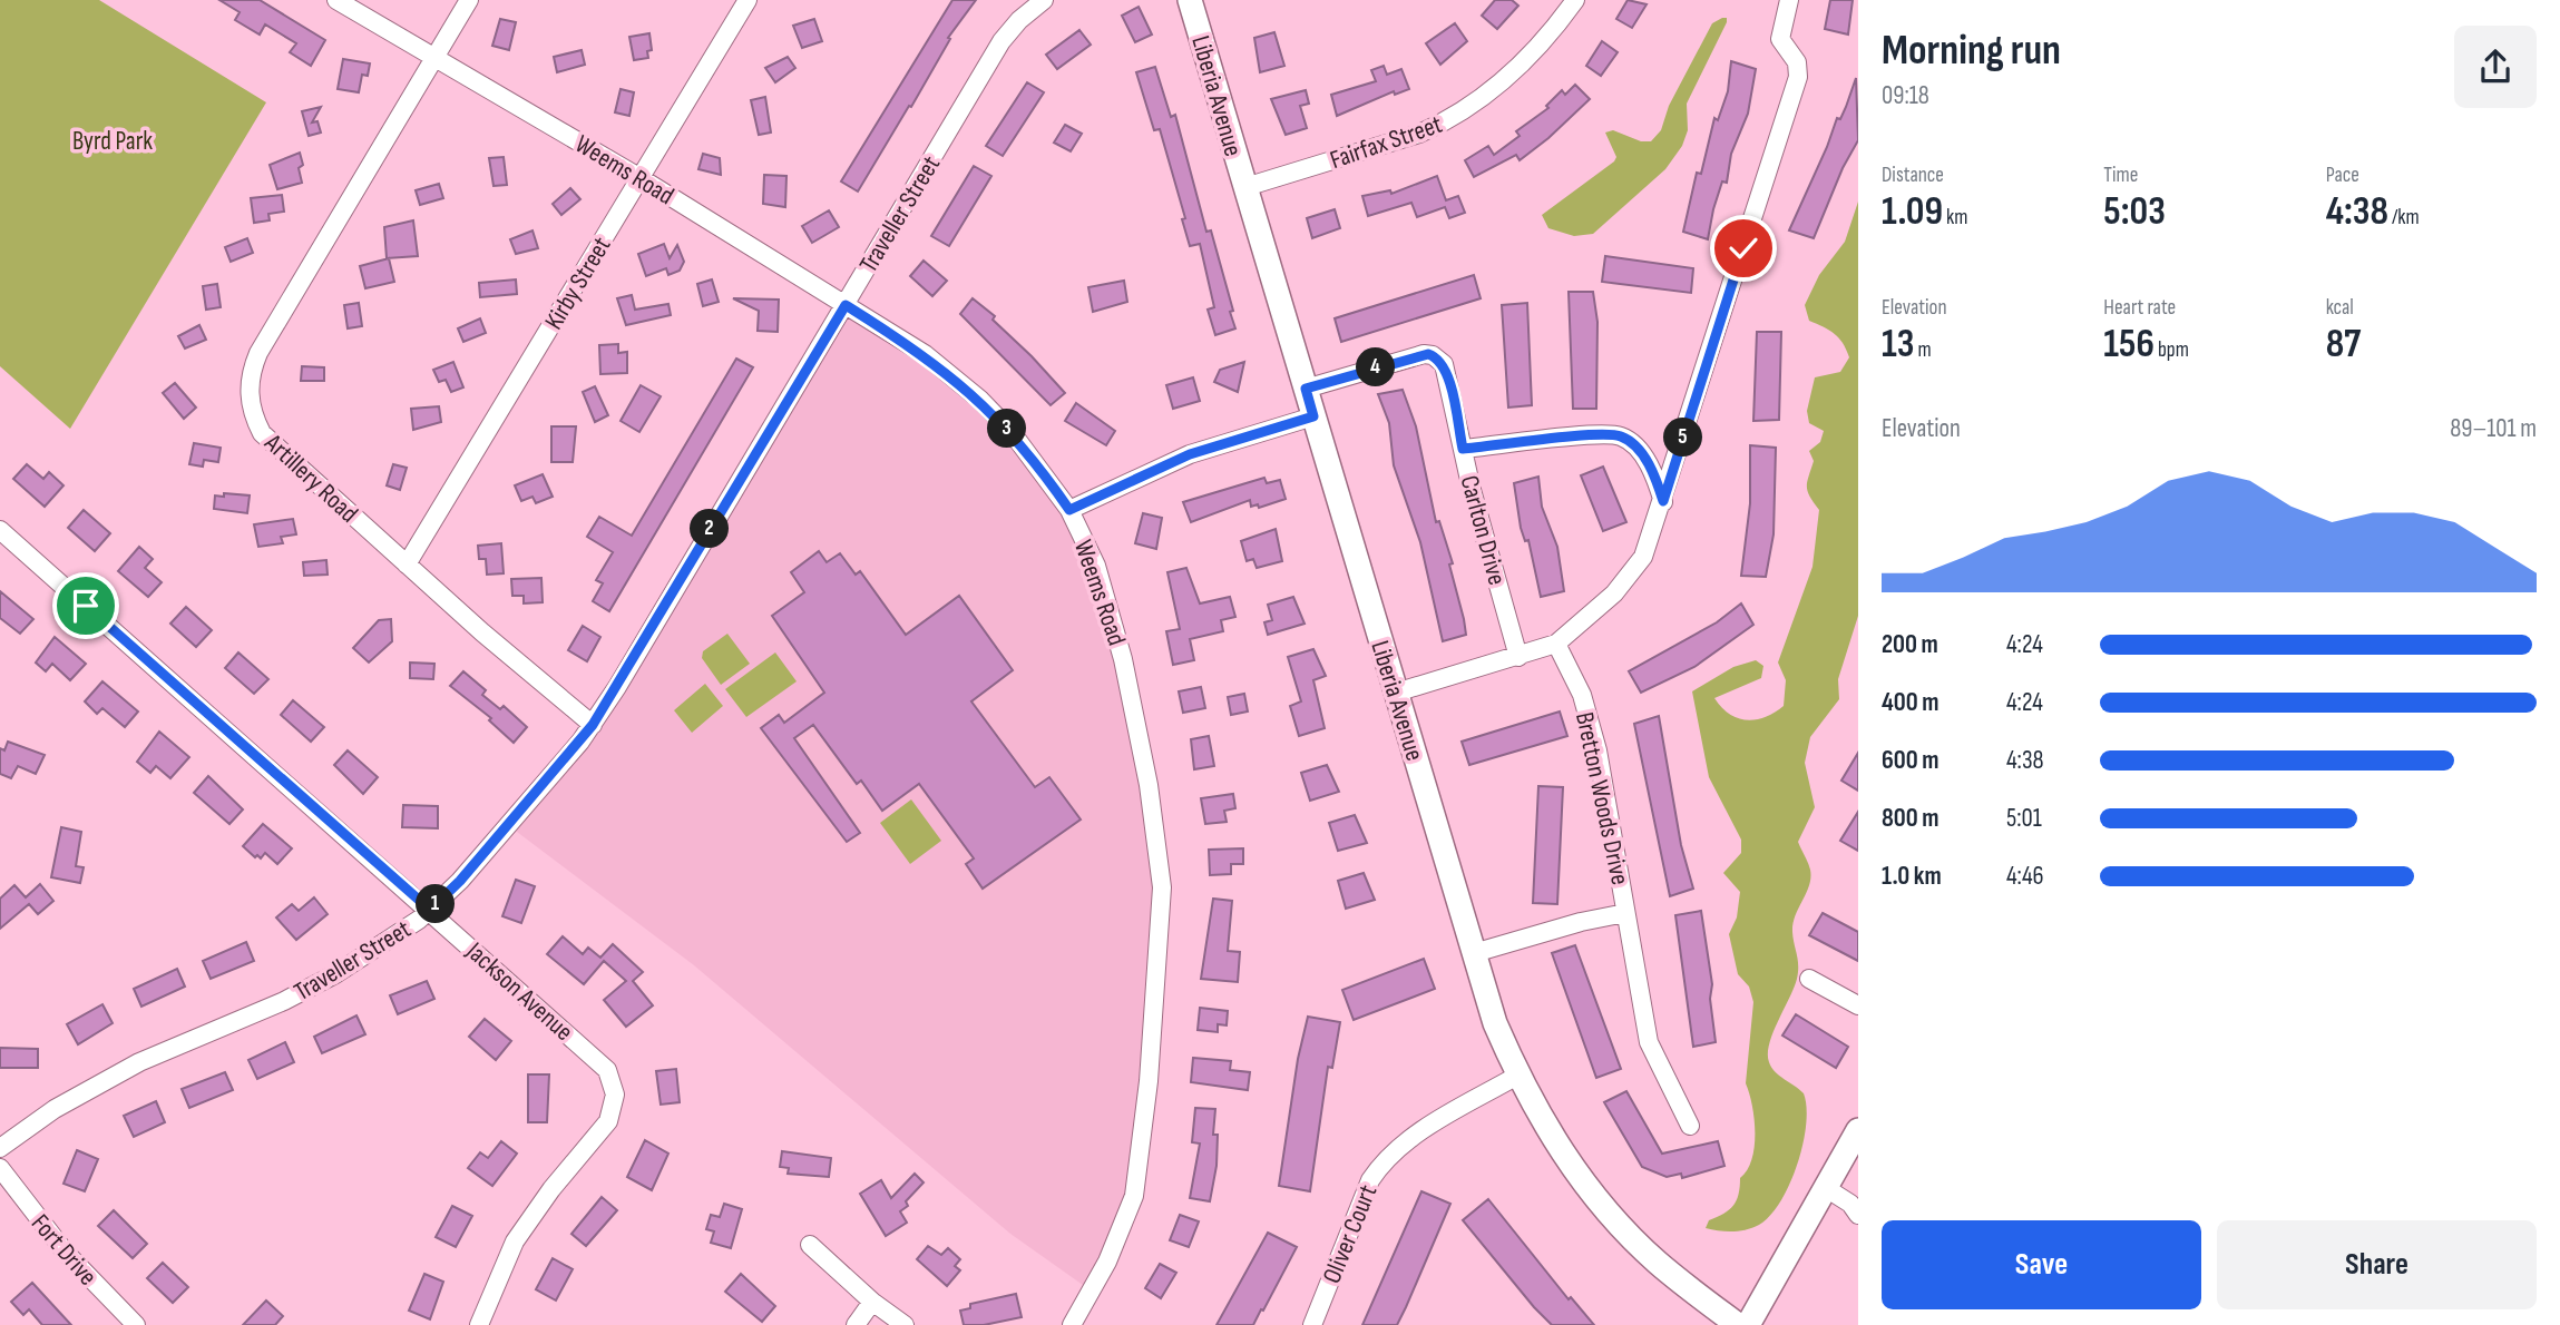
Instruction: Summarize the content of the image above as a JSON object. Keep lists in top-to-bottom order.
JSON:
{
  "streets": {
    "main road": ["Liberia Avenue"],
    "street": [
      "Fairfax Street",
      "Weems Road",
      "Traveller Street",
      "Kirby Street",
      "Artillery Road",
      "Carlton Drive",
      "Bretton Woods Drive",
      "Jackson Avenue",
      "Oliver Court",
      "Fort Drive"
    ]
  },
  "crossings": [
    ["Liberia Avenue", "Fairfax Street"],
    ["Liberia Avenue", "Carlton Drive"],
    ["Liberia Avenue", "Bretton Woods Drive"],
    ["Liberia Avenue", "Oliver Court"],
    ["Weems Road", "Traveller Street"],
    ["Weems Road", "Kirby Street"],
    ["Weems Road", "Artillery Road"],
    ["Traveller Street", "Artillery Road"],
    ["Traveller Street", "Jackson Avenue"],
    ["Kirby Street", "Artillery Road"]
  ],
  "parks": ["Byrd Park"],
  "page": {
    "heading": ["Morning run", "09:18"],
    "stats": [
      ["Distance", "1.09 km"],
      ["Time", "5:03"],
      ["Pace", "4:38 /km"],
      ["Elevation", "13 m"],
      ["Heart rate", "156 bpm"],
      ["kcal", "87"]
    ],
    "pins": [
      "4",
      "3",
      "5",
      "2",
      "1"
    ],
    "chart": ["Elevation", "89–101 m"],
    "list": [
      {
        "name": "200 m",
        "note": "4:24"
      },
      {
        "name": "400 m",
        "note": "4:24"
      },
      {
        "name": "600 m",
        "note": "4:38"
      },
      {
        "name": "800 m",
        "note": "5:01"
      },
      {
        "name": "1.0 km",
        "note": "4:46"
      }
    ],
    "buttons": ["Save", "Share"]
  }
}
